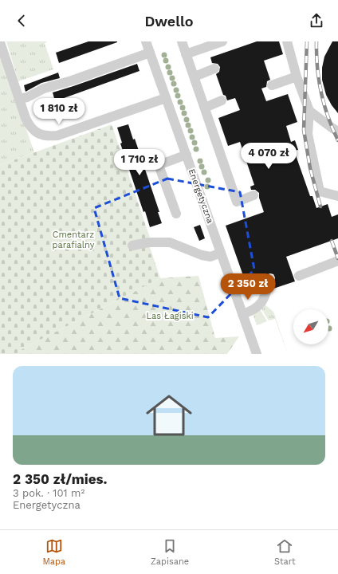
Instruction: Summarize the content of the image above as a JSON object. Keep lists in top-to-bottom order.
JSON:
{
  "streets": {
    "street": ["Energetyczna"]
  },
  "parks": ["Cmentarz parafialny", "Las Łagiski"],
  "north": "bottom left",
  "page": {
    "header": "Dwello",
    "price": [
      "1 810 zł",
      "4 070 zł",
      "1 710 zł",
      "2 350 zł"
    ],
    "list": [
      {
        "name": "2 350 zł/mies.",
        "note": "3 pok. · 101 m² · Energetyczna"
      }
    ],
    "tabs": ["Mapa", "Zapisane", "Start"]
  }
}
